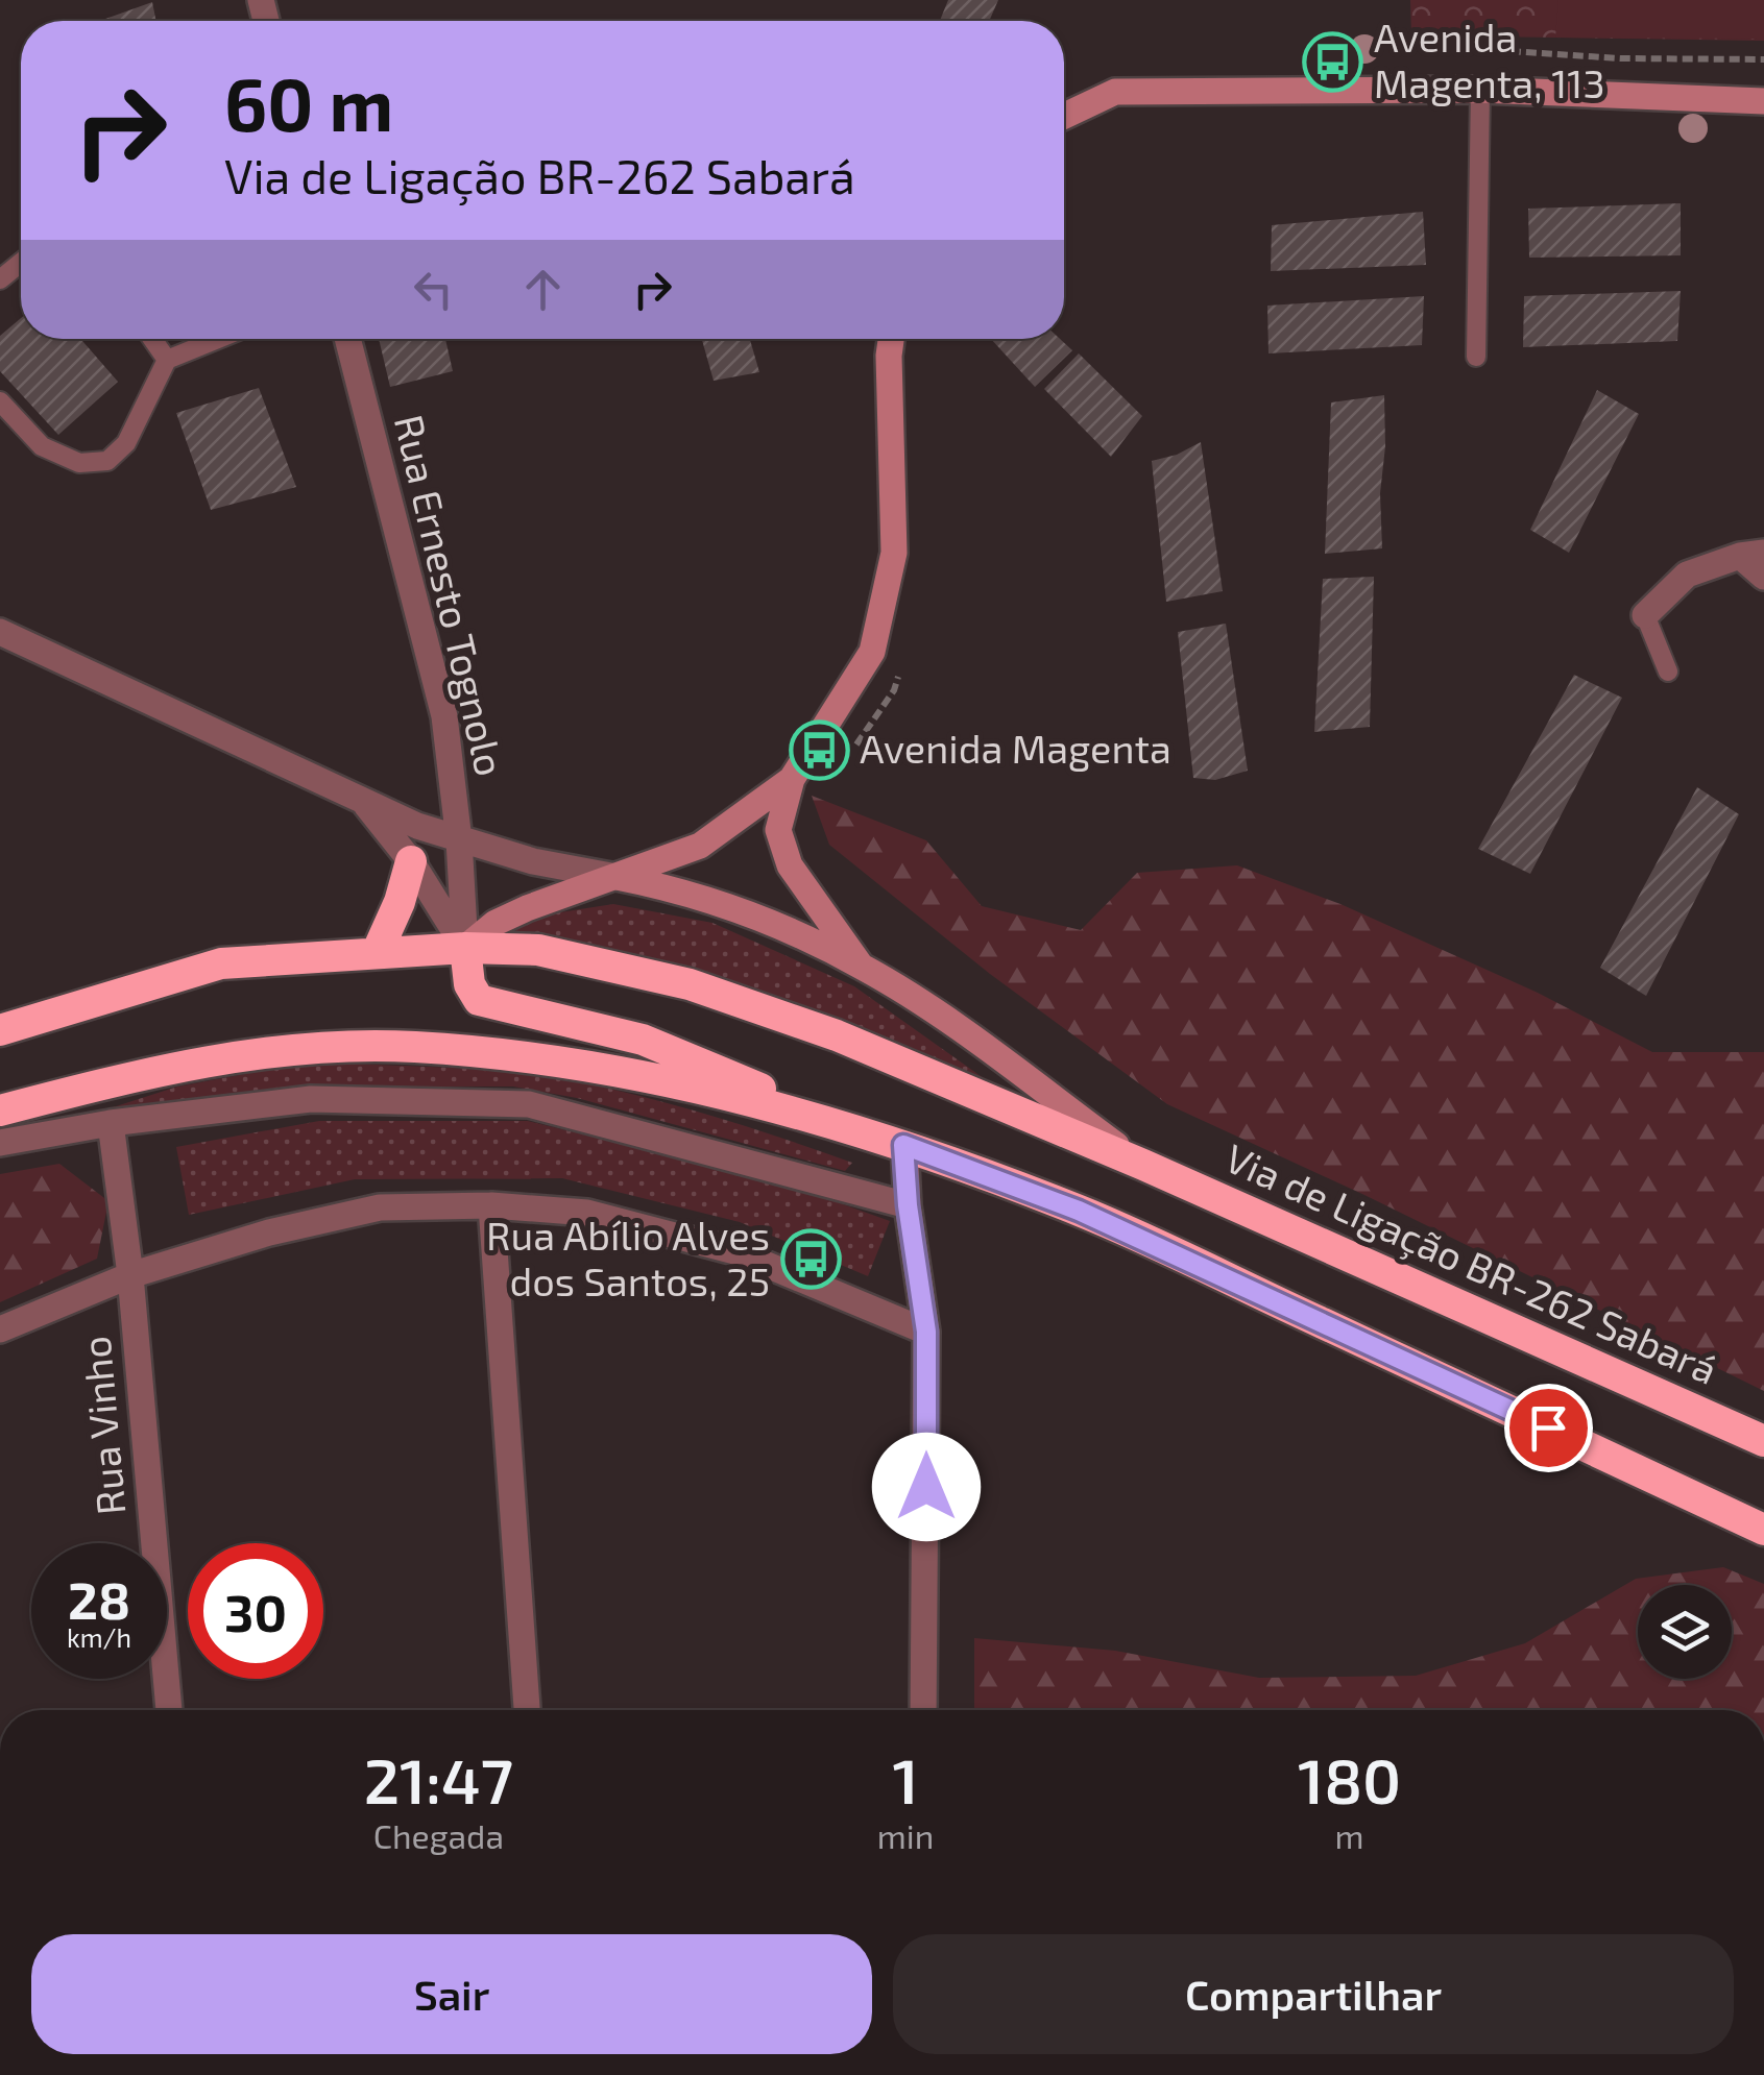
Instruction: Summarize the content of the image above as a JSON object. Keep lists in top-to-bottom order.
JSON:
{
  "streets": {
    "highway": ["Via de Ligação BR-262 Sabará"],
    "street": ["Rua Ernesto Tognolo", "Rua Vinho"]
  },
  "crossings": [
    ["Rua Ernesto Tognolo", "Via de Ligação BR-262 Sabará"]
  ],
  "places": {
    "bus stop": ["Avenida Magenta, 113", "Avenida Magenta", "Rua Abílio Alves dos Santos, 25"]
  },
  "page": {
    "turn": ["60 m", "Via de Ligação BR-262 Sabará"],
    "speed": "28 km/h",
    "limit": "30",
    "eta": [
      "21:47",
      "Chegada",
      "1",
      "min",
      "180",
      "m"
    ],
    "buttons": ["Sair", "Compartilhar"]
  }
}
